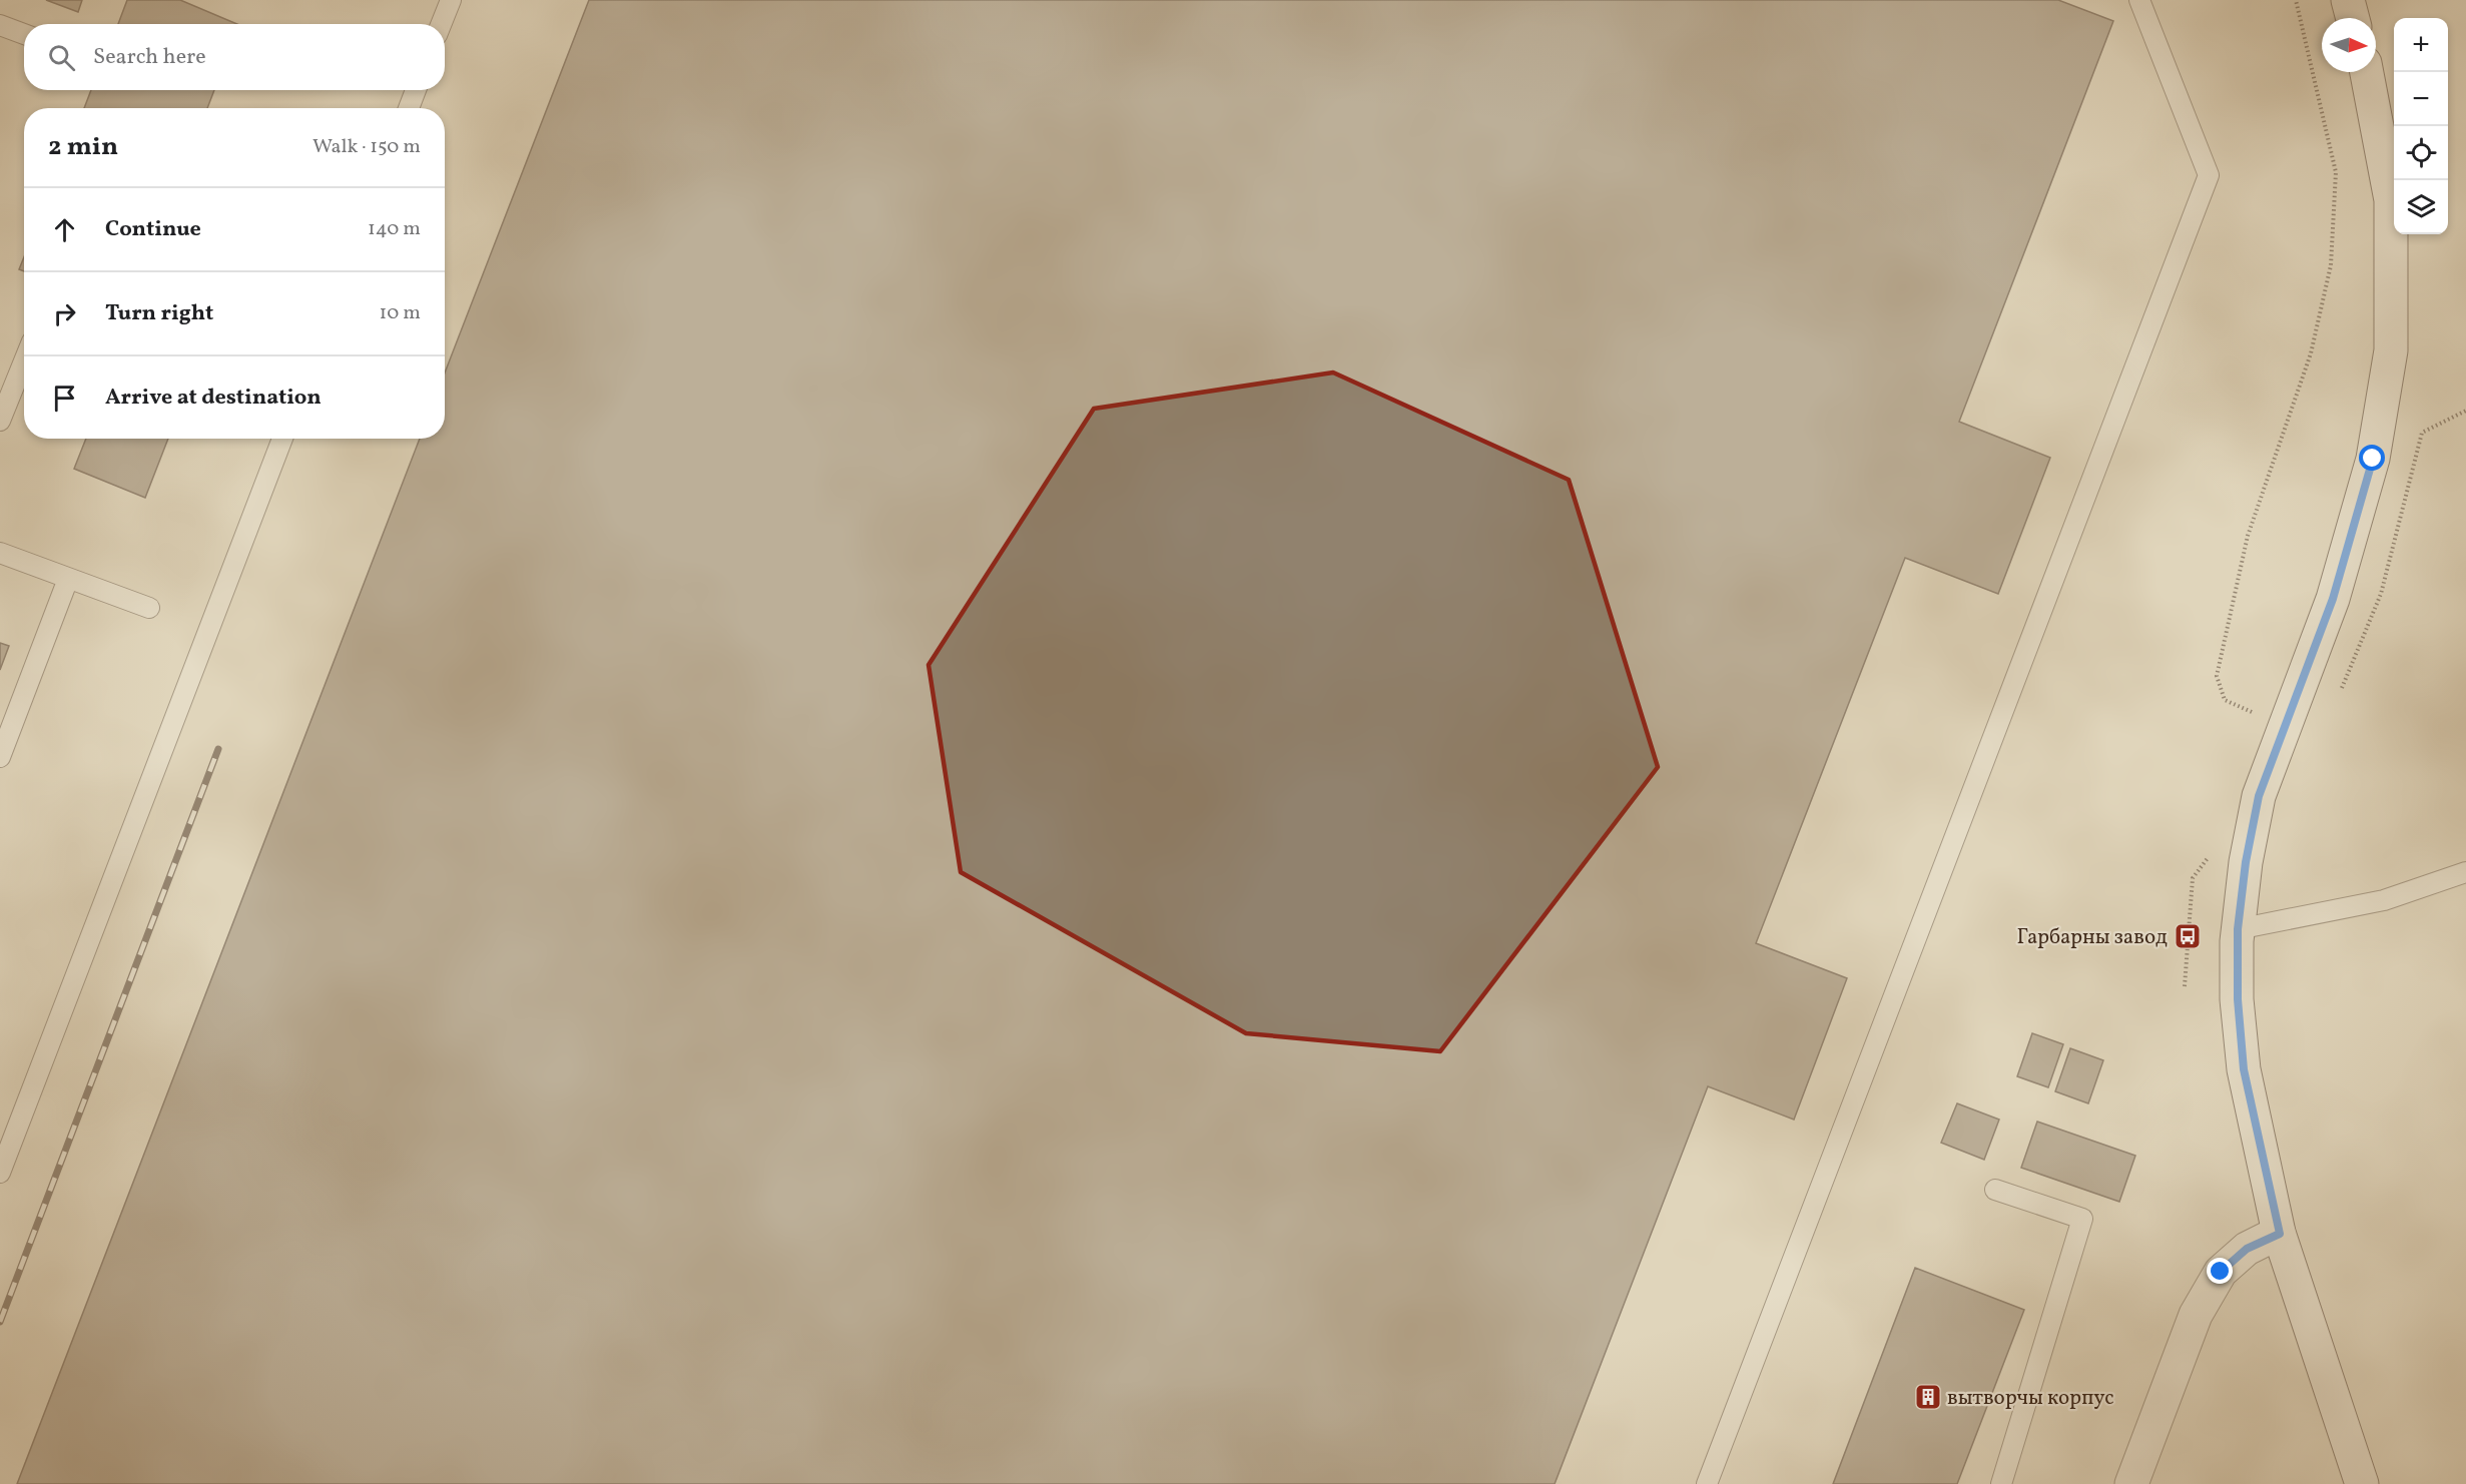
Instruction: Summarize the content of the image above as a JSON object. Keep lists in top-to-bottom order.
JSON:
{
  "places": {
    "bus stop": ["Гарбарны завод"],
    "building": ["вытворчы корпус"]
  },
  "north": "right",
  "page": {
    "map_buttons": ["+", "−"],
    "search": "Search here",
    "heading": ["2 min", "Walk · 150 m"],
    "list": [
      ["Continue", "140 m"],
      ["Turn right", "10 m"],
      "Arrive at destination"
    ]
  }
}
